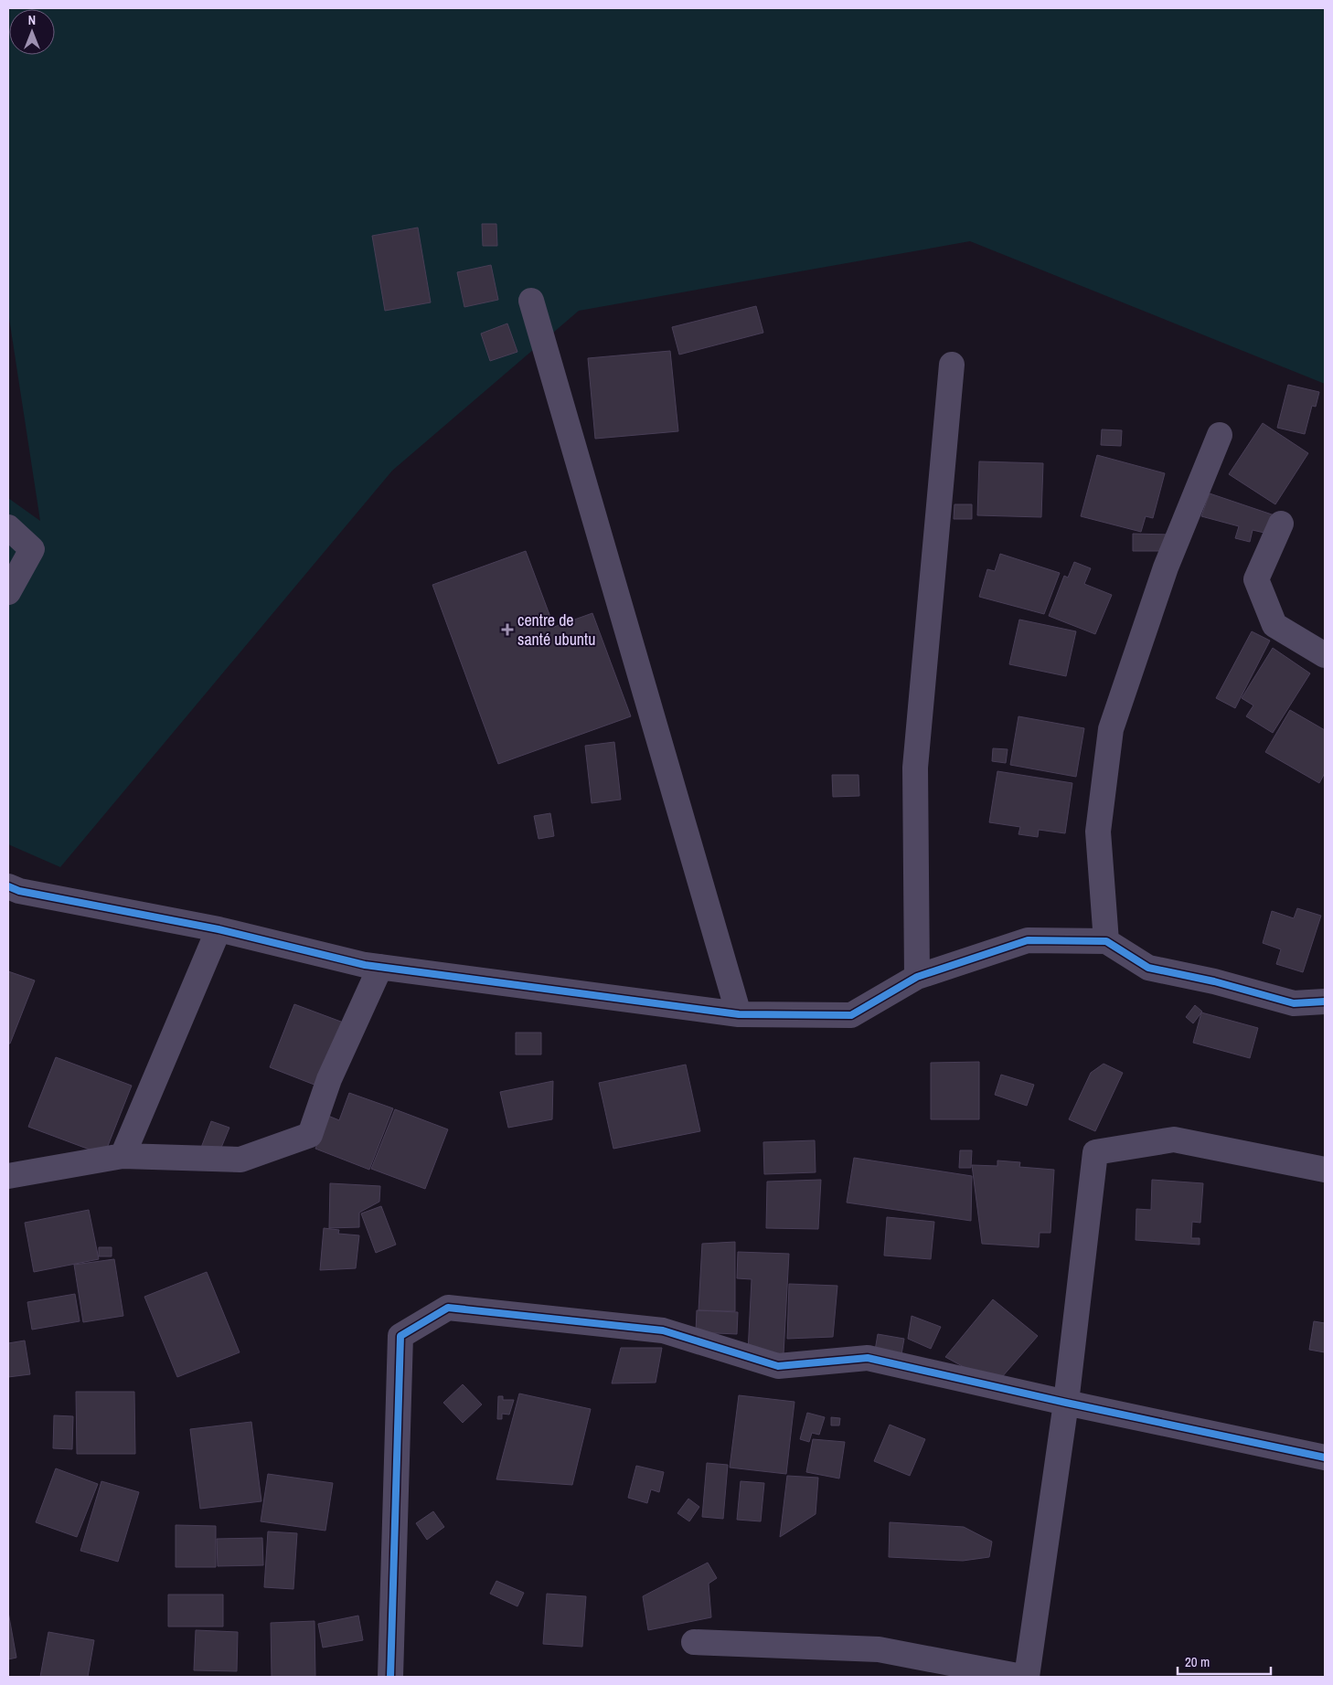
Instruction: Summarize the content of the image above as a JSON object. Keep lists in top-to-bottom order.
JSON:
{
  "places": {
    "health": ["centre de santé ubuntu"]
  },
  "scale_bar": "20 m",
  "north": "top"
}
